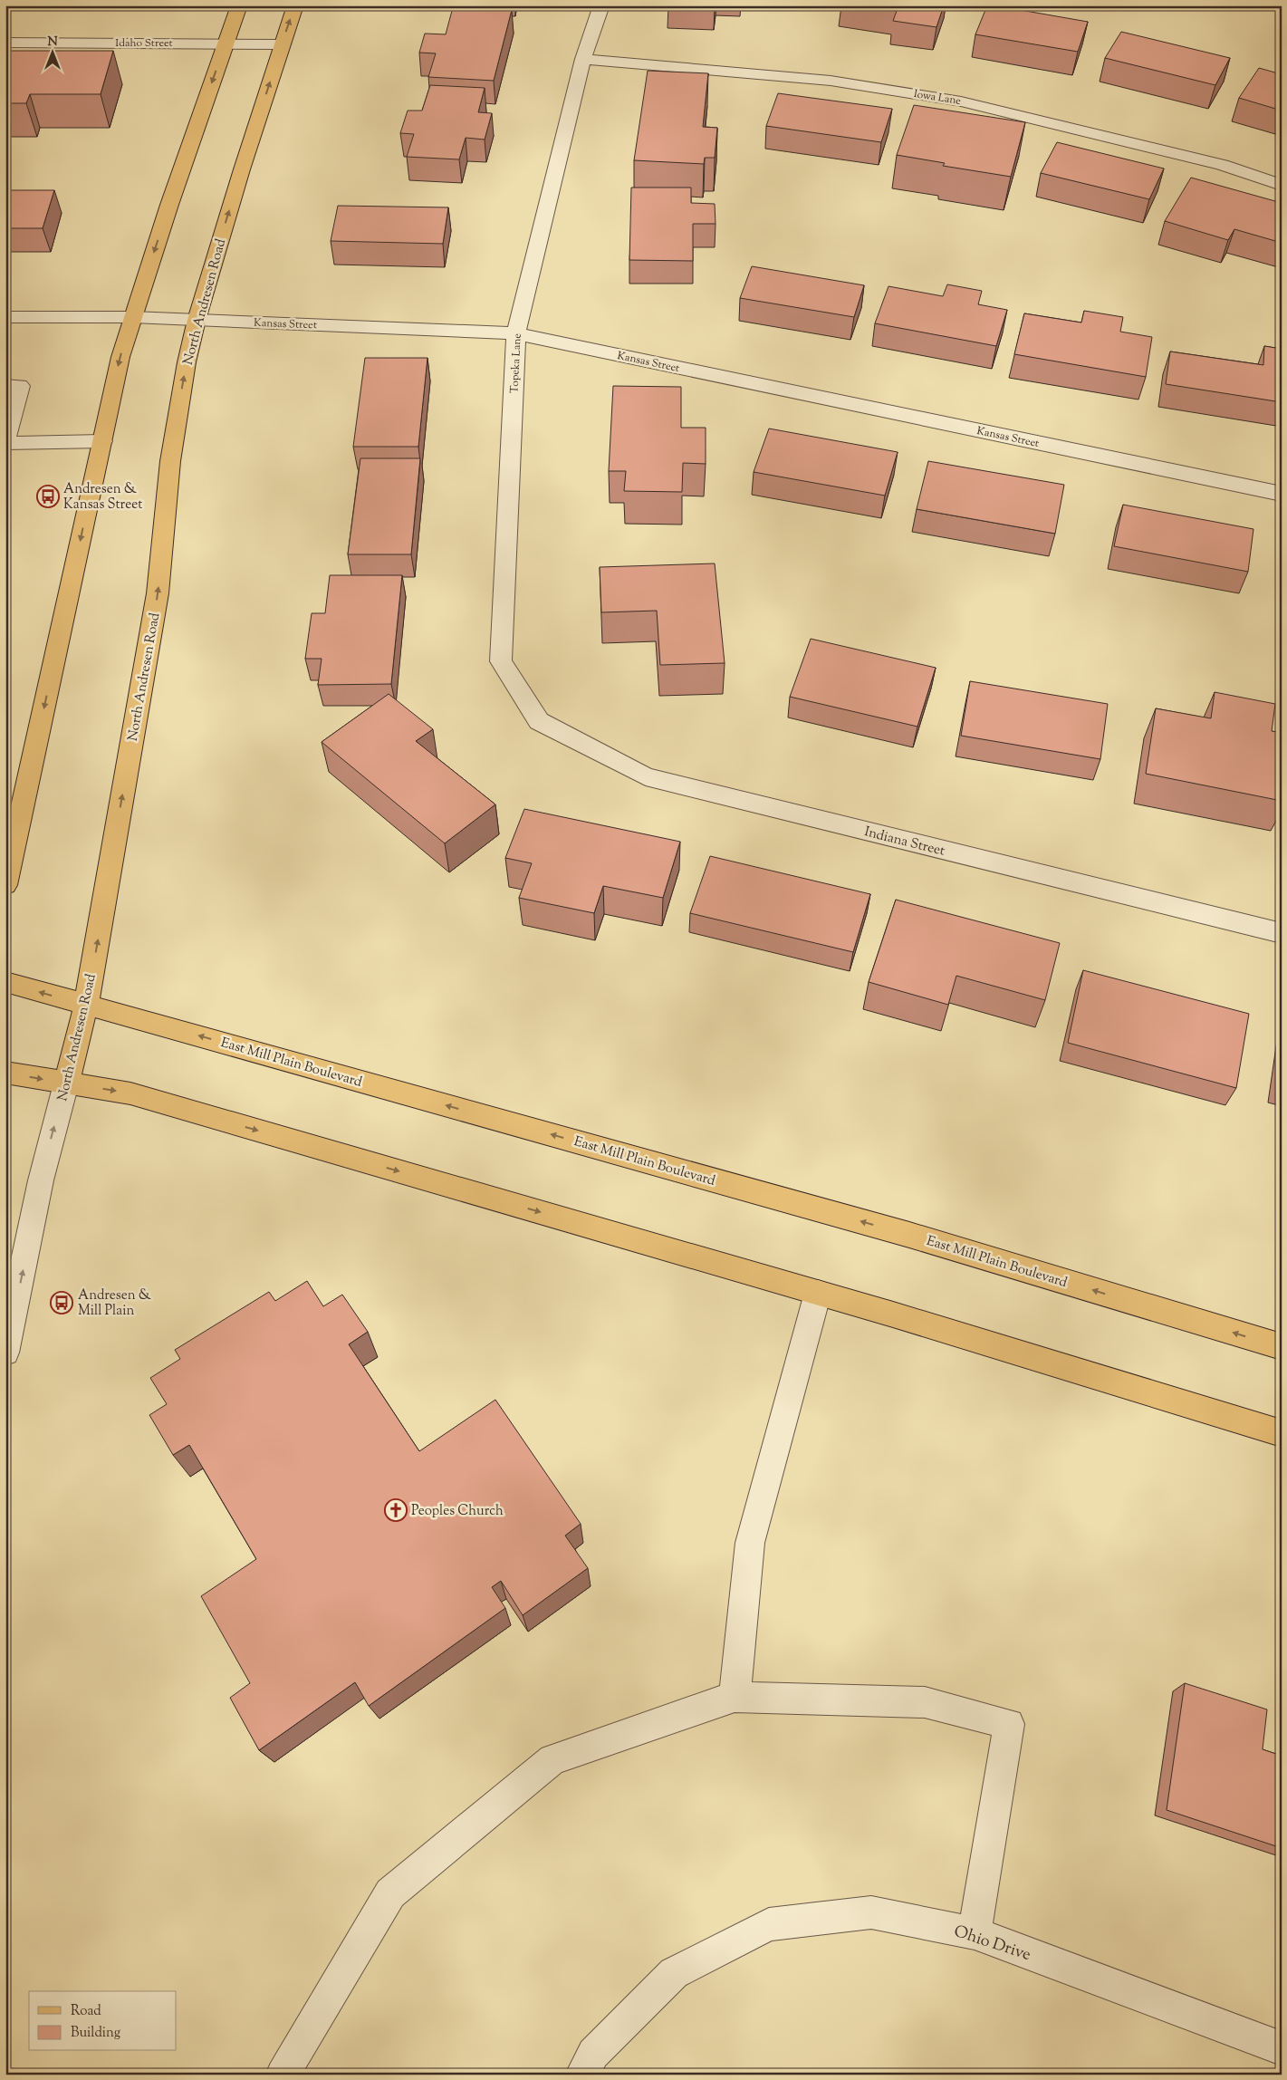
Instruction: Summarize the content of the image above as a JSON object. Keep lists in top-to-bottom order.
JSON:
{
  "streets": {
    "main road": ["North Andresen Road", "East Mill Plain Boulevard"],
    "street": [
      "Idaho Street",
      "Iowa Lane",
      "Kansas Street",
      "Topeka Lane",
      "Indiana Street",
      "Ohio Drive"
    ]
  },
  "crossings": [
    ["Idaho Street", "North Andresen Road"],
    ["Iowa Lane", "Topeka Lane"],
    ["North Andresen Road", "Kansas Street"],
    ["North Andresen Road", "East Mill Plain Boulevard"],
    ["Kansas Street", "Topeka Lane"],
    ["Topeka Lane", "Indiana Street"]
  ],
  "places": {
    "bus stop": ["Andresen & Kansas Street", "Andresen & Mill Plain"],
    "church": ["Peoples Church"]
  },
  "legend": ["Road", "Building"],
  "north": "top"
}
